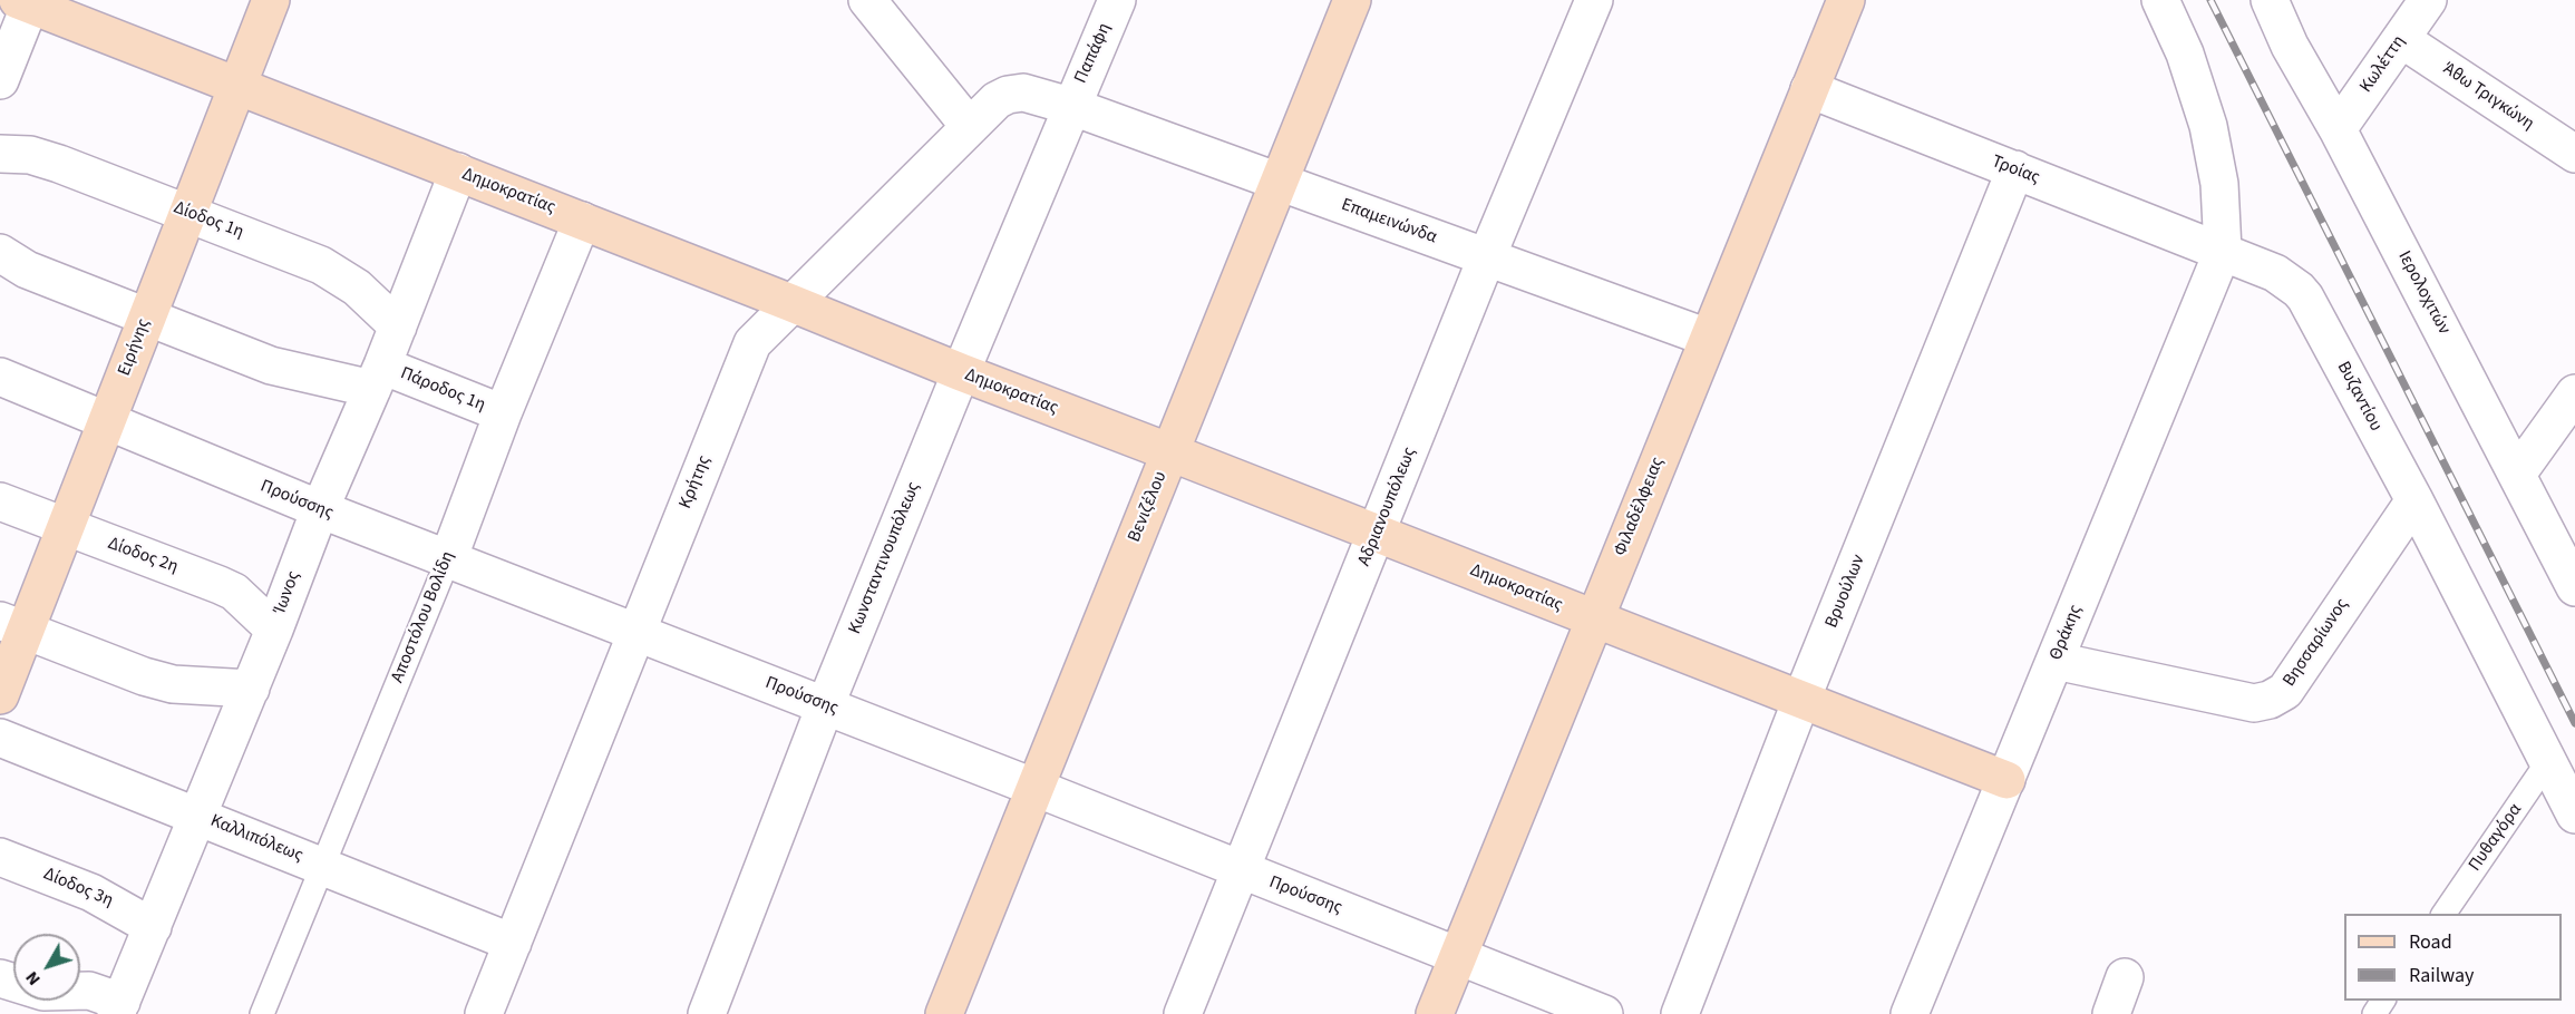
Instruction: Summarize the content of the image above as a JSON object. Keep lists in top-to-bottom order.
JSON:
{
  "streets": {
    "street": [
      "Παπάφη",
      "Κωλέττη",
      "Άθω Τριγκώνη",
      "Τροίας",
      "Δημοκρατίας",
      "Δίοδος 1η",
      "Επαμεινώνδα",
      "Ιερολοχιτών",
      "Ειρήνης",
      "Πάροδος 1η",
      "Βυζαντίου",
      "Κρήτης",
      "Προύσσης",
      "Βενιζέλου",
      "Αδριανουπόλεως",
      "Φιλαδέλφειας",
      "Δίοδος 2η",
      "Κωνσταντινουπόλεως",
      "Βρυούλων",
      "Ίωνος",
      "Αποστόλου Βολίδη",
      "Θράκης",
      "Βησσαρίωνος",
      "Καλλιπόλεως",
      "Δίοδος 3η"
    ],
    "lane": ["Πυθαγόρα"]
  },
  "crossings": [
    ["Παπάφη", "Επαμεινώνδα"],
    ["Παπάφη", "Κρήτης"],
    ["Παπάφη", "Κωνσταντινουπόλεως"],
    ["Κωλέττη", "Άθω Τριγκώνη"],
    ["Κωλέττη", "Ιερολοχιτών"],
    ["Τροίας", "Βυζαντίου"],
    ["Τροίας", "Φιλαδέλφειας"],
    ["Τροίας", "Βρυούλων"],
    ["Τροίας", "Θράκης"],
    ["Δημοκρατίας", "Ειρήνης"],
    ["Δημοκρατίας", "Κρήτης"],
    ["Δημοκρατίας", "Βενιζέλου"],
    ["Δημοκρατίας", "Αδριανουπόλεως"],
    ["Δημοκρατίας", "Φιλαδέλφειας"],
    ["Δημοκρατίας", "Κωνσταντινουπόλεως"],
    ["Δημοκρατίας", "Βρυούλων"],
    ["Δημοκρατίας", "Ίωνος"],
    ["Δημοκρατίας", "Αποστόλου Βολίδη"],
    ["Δημοκρατίας", "Θράκης"],
    ["Δίοδος 1η", "Ειρήνης"],
    ["Δίοδος 1η", "Ίωνος"],
    ["Επαμεινώνδα", "Κρήτης"],
    ["Επαμεινώνδα", "Βενιζέλου"],
    ["Επαμεινώνδα", "Αδριανουπόλεως"],
    ["Επαμεινώνδα", "Φιλαδέλφειας"],
    ["Επαμεινώνδα", "Κωνσταντινουπόλεως"],
    ["Ειρήνης", "Προύσσης"],
    ["Ειρήνης", "Δίοδος 2η"],
    ["Πάροδος 1η", "Ίωνος"],
    ["Πάροδος 1η", "Αποστόλου Βολίδη"],
    ["Βυζαντίου", "Θράκης"],
    ["Βυζαντίου", "Βησσαρίωνος"],
    ["Βυζαντίου", "Πυθαγόρα"],
    ["Κρήτης", "Προύσσης"],
    ["Κρήτης", "Κωνσταντινουπόλεως"],
    ["Κρήτης", "Καλλιπόλεως"],
    ["Προύσσης", "Βενιζέλου"],
    ["Προύσσης", "Αδριανουπόλεως"],
    ["Προύσσης", "Φιλαδέλφειας"],
    ["Προύσσης", "Κωνσταντινουπόλεως"],
    ["Προύσσης", "Ίωνος"],
    ["Προύσσης", "Αποστόλου Βολίδη"],
    ["Δίοδος 2η", "Ίωνος"],
    ["Ίωνος", "Καλλιπόλεως"],
    ["Ίωνος", "Δίοδος 3η"],
    ["Αποστόλου Βολίδη", "Καλλιπόλεως"],
    ["Θράκης", "Βησσαρίωνος"]
  ],
  "legend": ["Road", "Railway"],
  "north": "bottom left"
}
